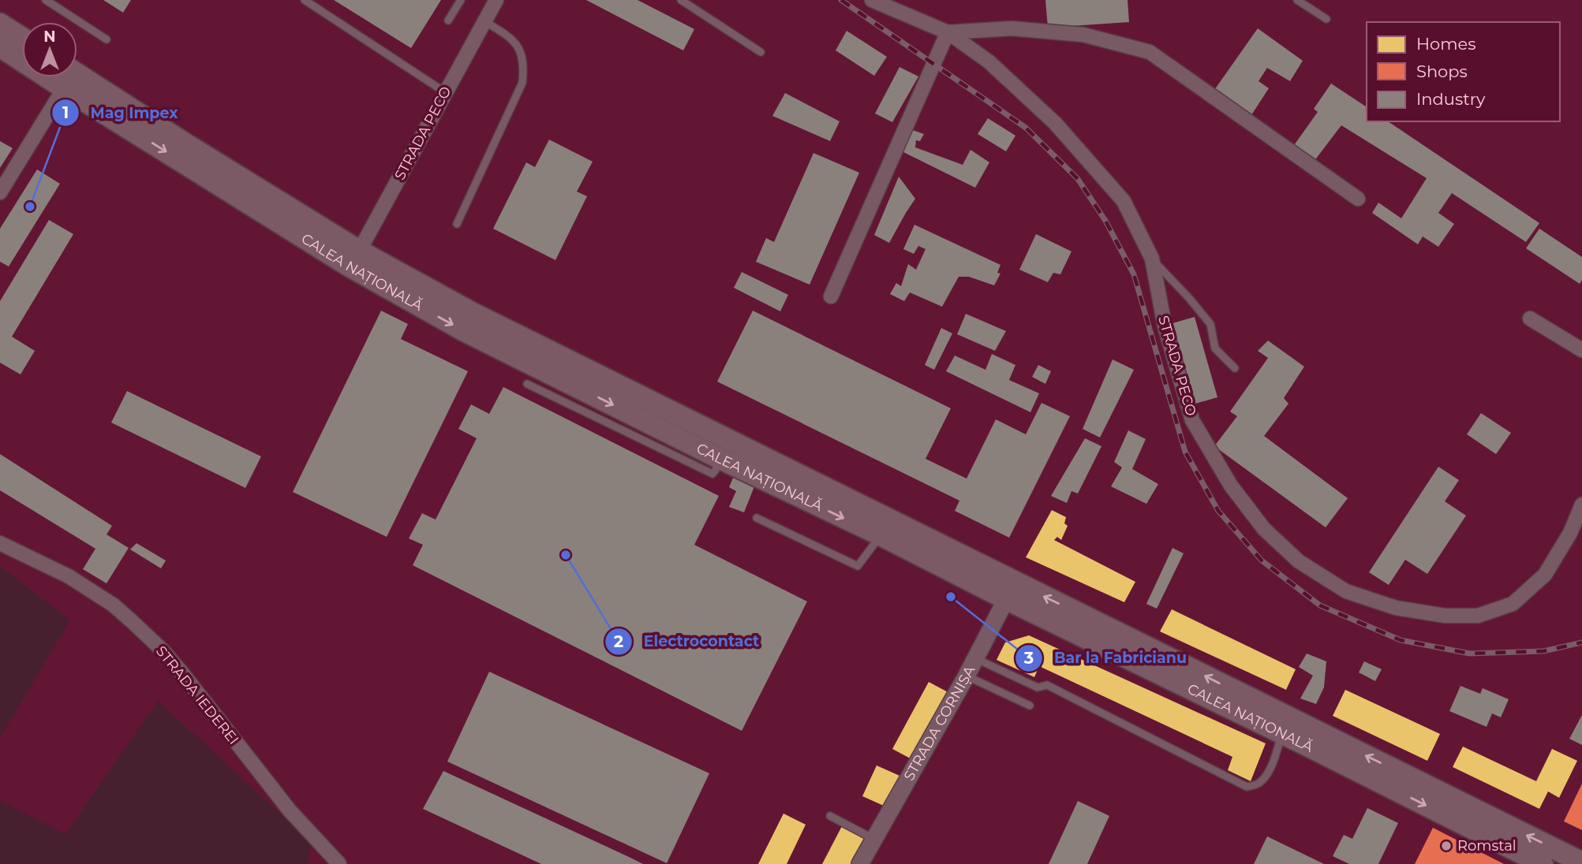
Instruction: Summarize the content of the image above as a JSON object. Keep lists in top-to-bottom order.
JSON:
{
  "streets": {
    "main road": ["CALEA NAȚIONALĂ"],
    "street": ["STRADA PECO", "STRADA IEDEREI", "STRADA CORNIȘA"]
  },
  "crossings": [
    ["STRADA PECO", "CALEA NAȚIONALĂ"],
    ["CALEA NAȚIONALĂ", "STRADA CORNIȘA"]
  ],
  "places": [
    "Mag Impex",
    "Electrocontact",
    "Bar la Fabricianu",
    "Romstal"
  ],
  "legend": ["Homes", "Shops", "Industry"],
  "north": "top"
}
